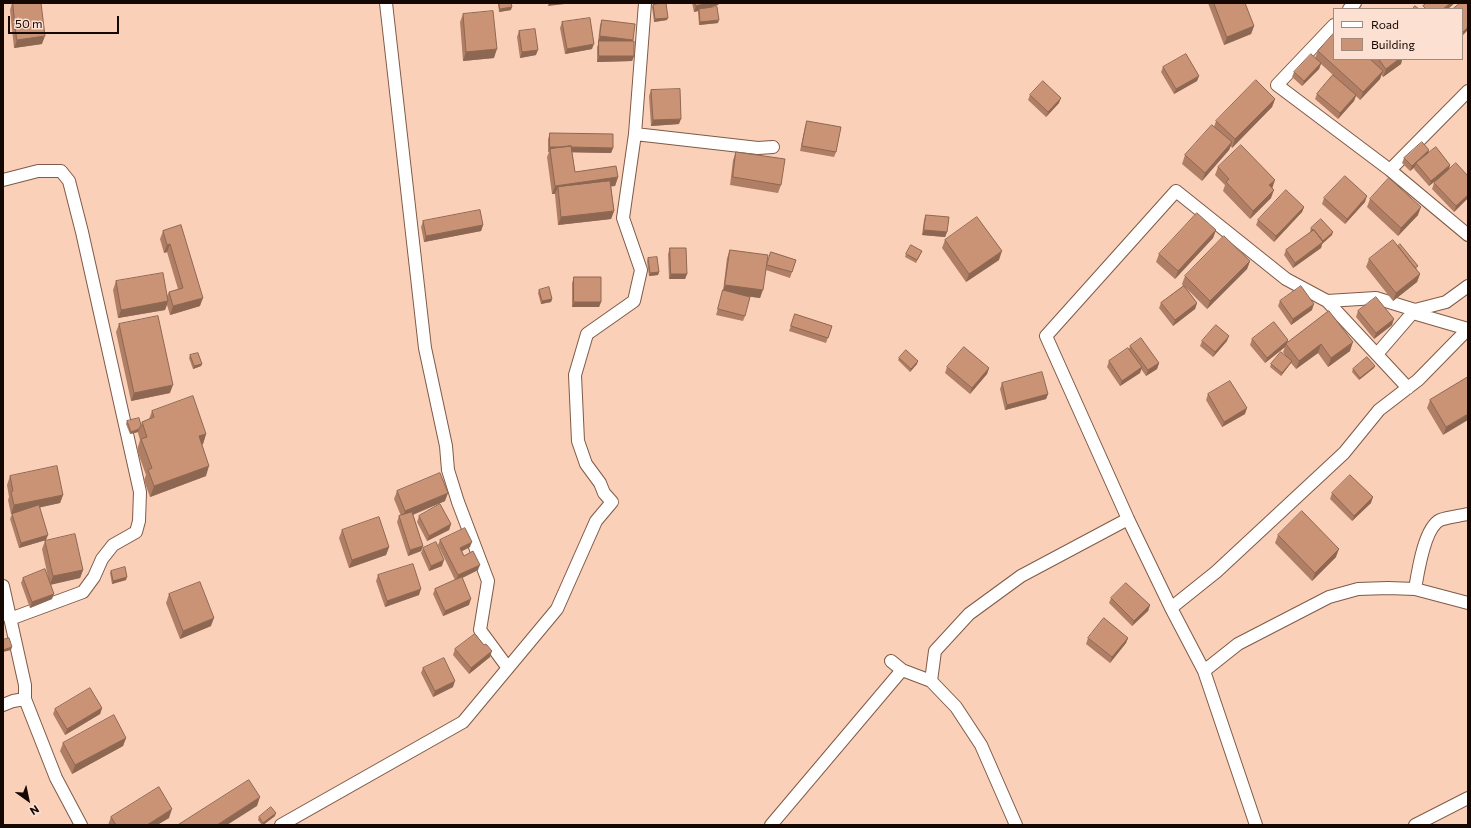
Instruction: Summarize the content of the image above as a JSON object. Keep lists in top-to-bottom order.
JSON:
{
  "legend": ["Road", "Building"],
  "scale_bar": "50 m",
  "north": "bottom right"
}
